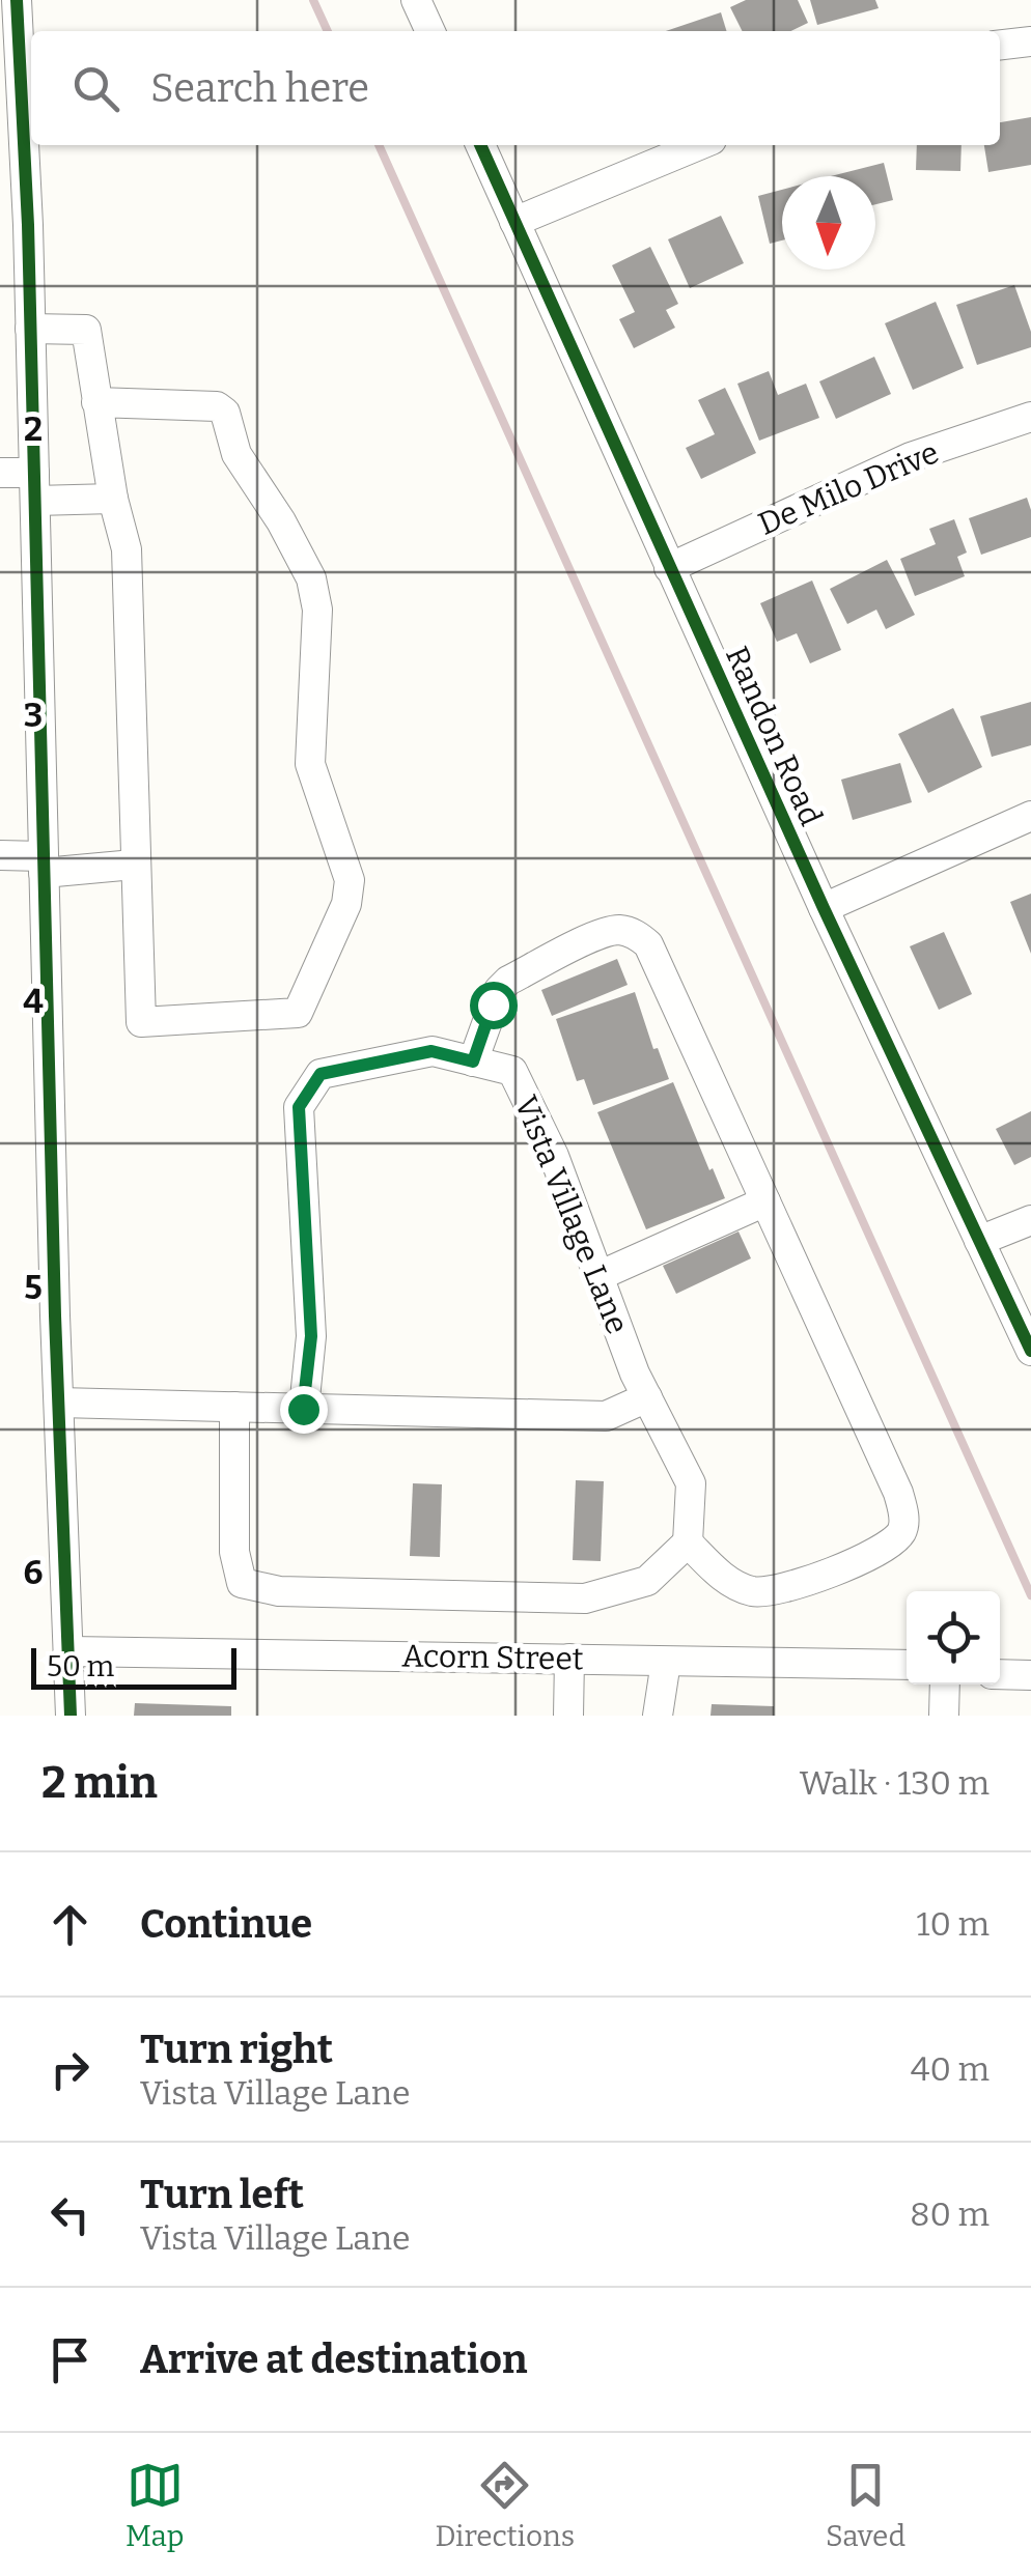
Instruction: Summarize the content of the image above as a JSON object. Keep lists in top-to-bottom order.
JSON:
{
  "streets": {
    "street": [
      "De Milo Drive",
      "Randon Road",
      "Vista Village Lane",
      "Acorn Street"
    ]
  },
  "crossings": [
    ["De Milo Drive", "Randon Road"]
  ],
  "scale_bar": "50 m",
  "north": "bottom",
  "page": {
    "search": "Search here",
    "scale": "50 m",
    "heading": ["2 min", "Walk · 130 m"],
    "list": [
      ["Continue", "10 m"],
      ["Turn right", "Vista Village Lane", "40 m"],
      ["Turn left", "Vista Village Lane", "80 m"],
      "Arrive at destination"
    ],
    "nav": ["Map", "Directions", "Saved"]
  },
  "grid": {
    "rows": [
      "2",
      "3",
      "4",
      "5",
      "6"
    ]
  }
}
